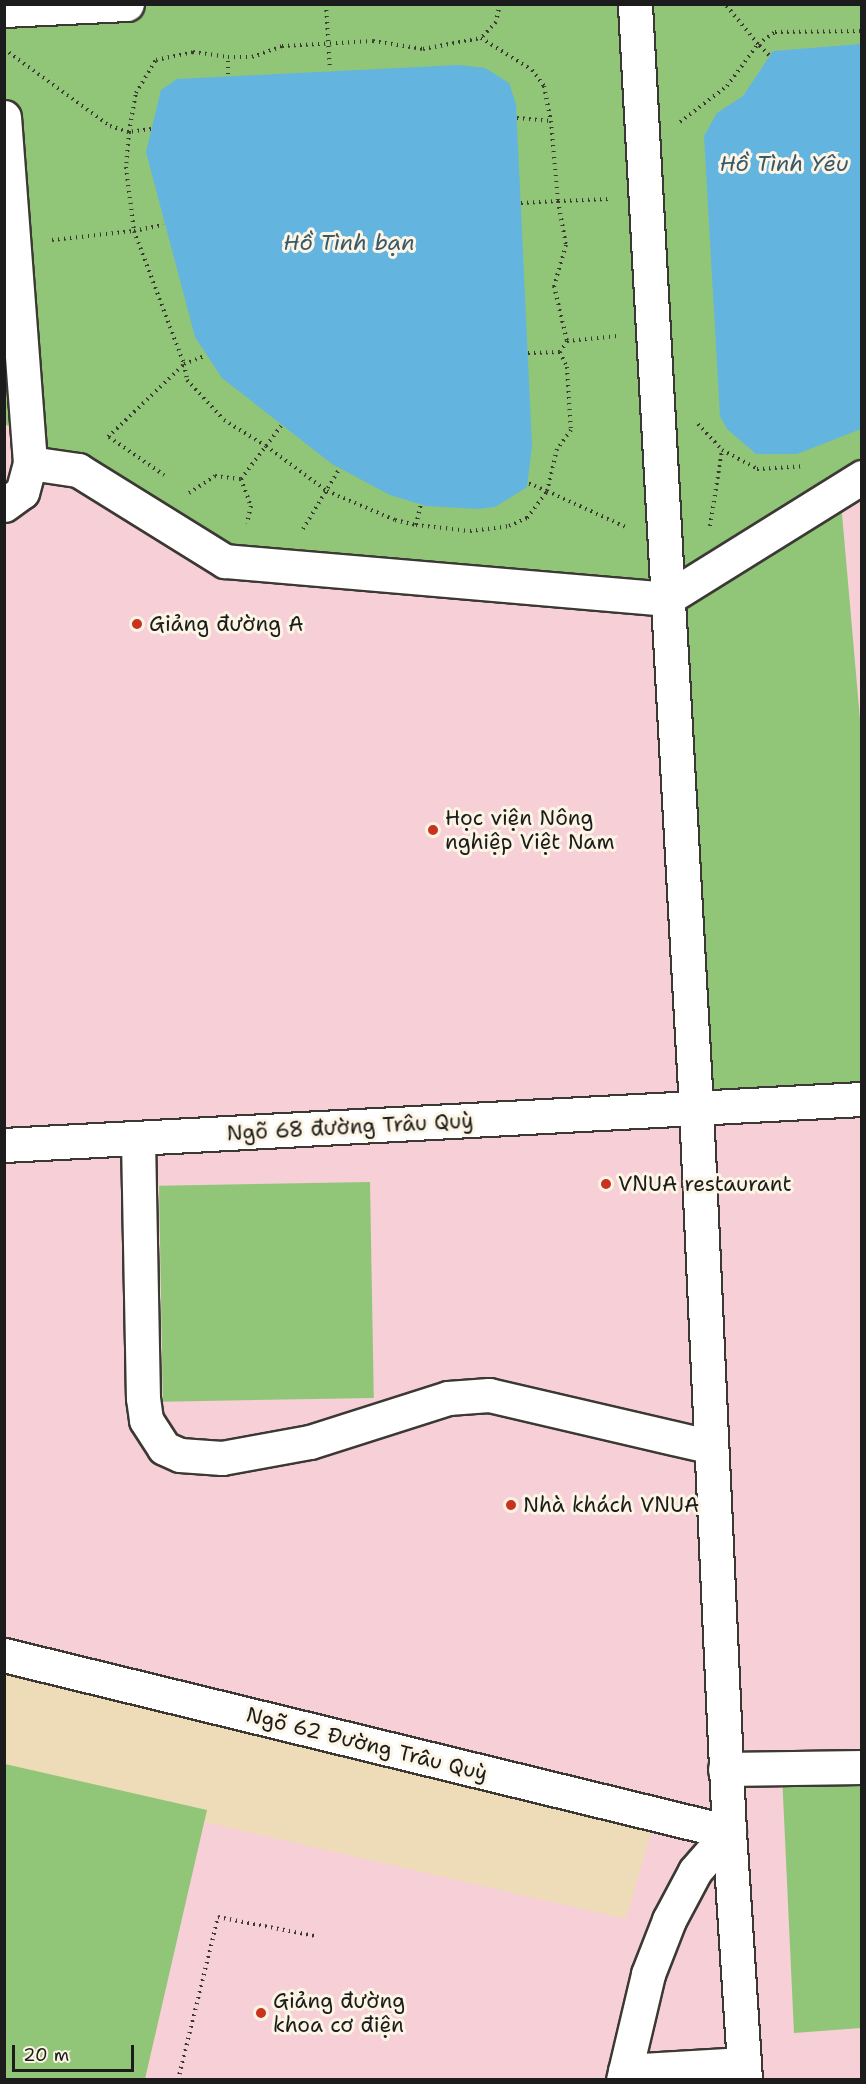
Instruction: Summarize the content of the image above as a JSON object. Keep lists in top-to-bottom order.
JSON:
{
  "streets": {
    "street": ["Ngõ 68 đường Trâu Quỳ", "Ngõ 62 Đường Trâu Quỳ"]
  },
  "water": ["Hồ Tình Yêu", "Hồ Tình bạn"],
  "places": [
    "Giảng đường A",
    "Học viện Nông nghiệp Việt Nam",
    "VNUA restaurant",
    "Nhà khách VNUA",
    "Giảng đường khoa cơ điện"
  ],
  "scale_bar": "20 m"
}
